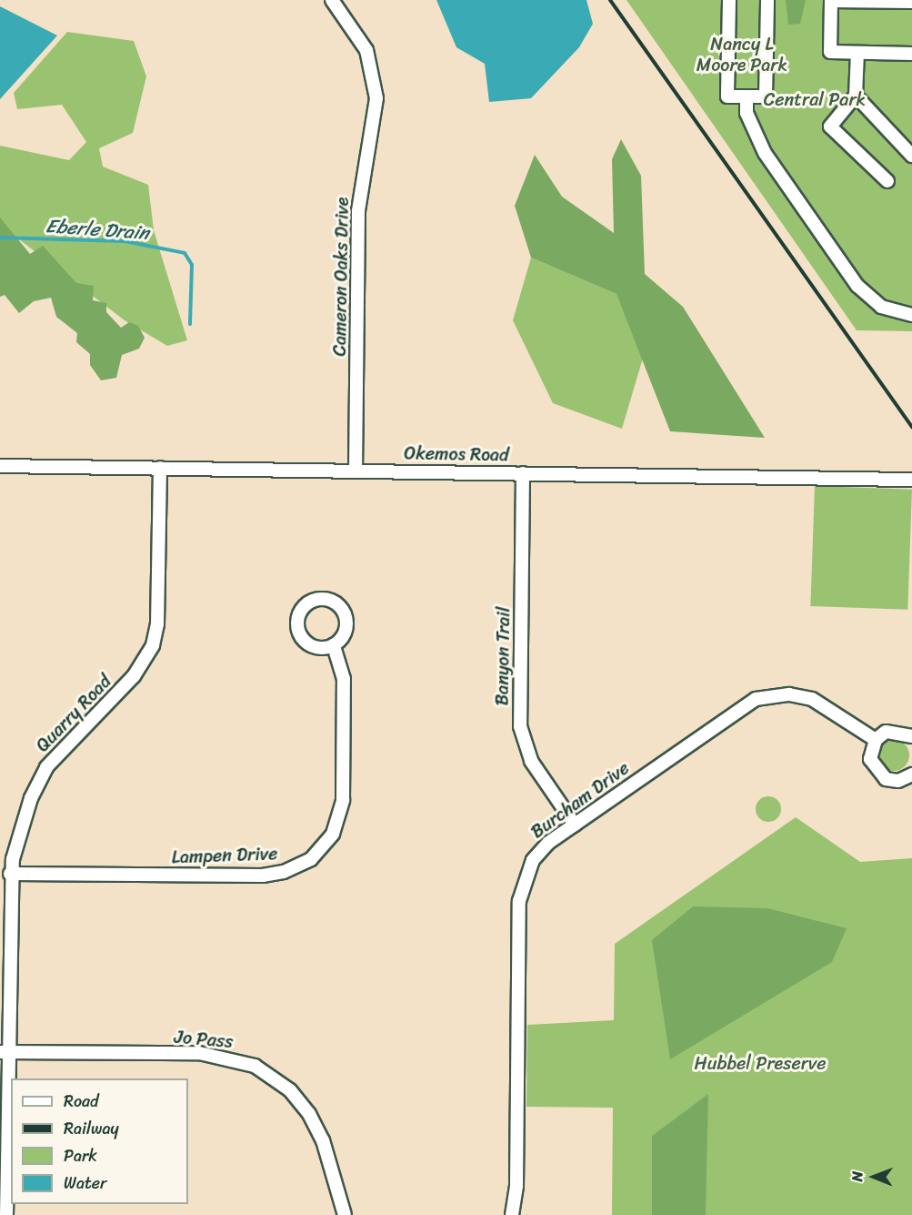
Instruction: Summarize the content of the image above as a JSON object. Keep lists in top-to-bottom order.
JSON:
{
  "streets": {
    "street": [
      "Cameron Oaks Drive",
      "Okemos Road",
      "Banyon Trail",
      "Quarry Road",
      "Burcham Drive",
      "Lampen Drive",
      "Jo Pass"
    ]
  },
  "crossings": [
    ["Cameron Oaks Drive", "Okemos Road"],
    ["Okemos Road", "Banyon Trail"],
    ["Okemos Road", "Quarry Road"],
    ["Banyon Trail", "Burcham Drive"],
    ["Quarry Road", "Lampen Drive"],
    ["Quarry Road", "Jo Pass"]
  ],
  "water": ["Eberle Drain"],
  "parks": ["Nancy L Moore Park", "Central Park", "Hubbel Preserve"],
  "legend": [
    "Road",
    "Railway",
    "Park",
    "Water"
  ],
  "north": "left"
}
